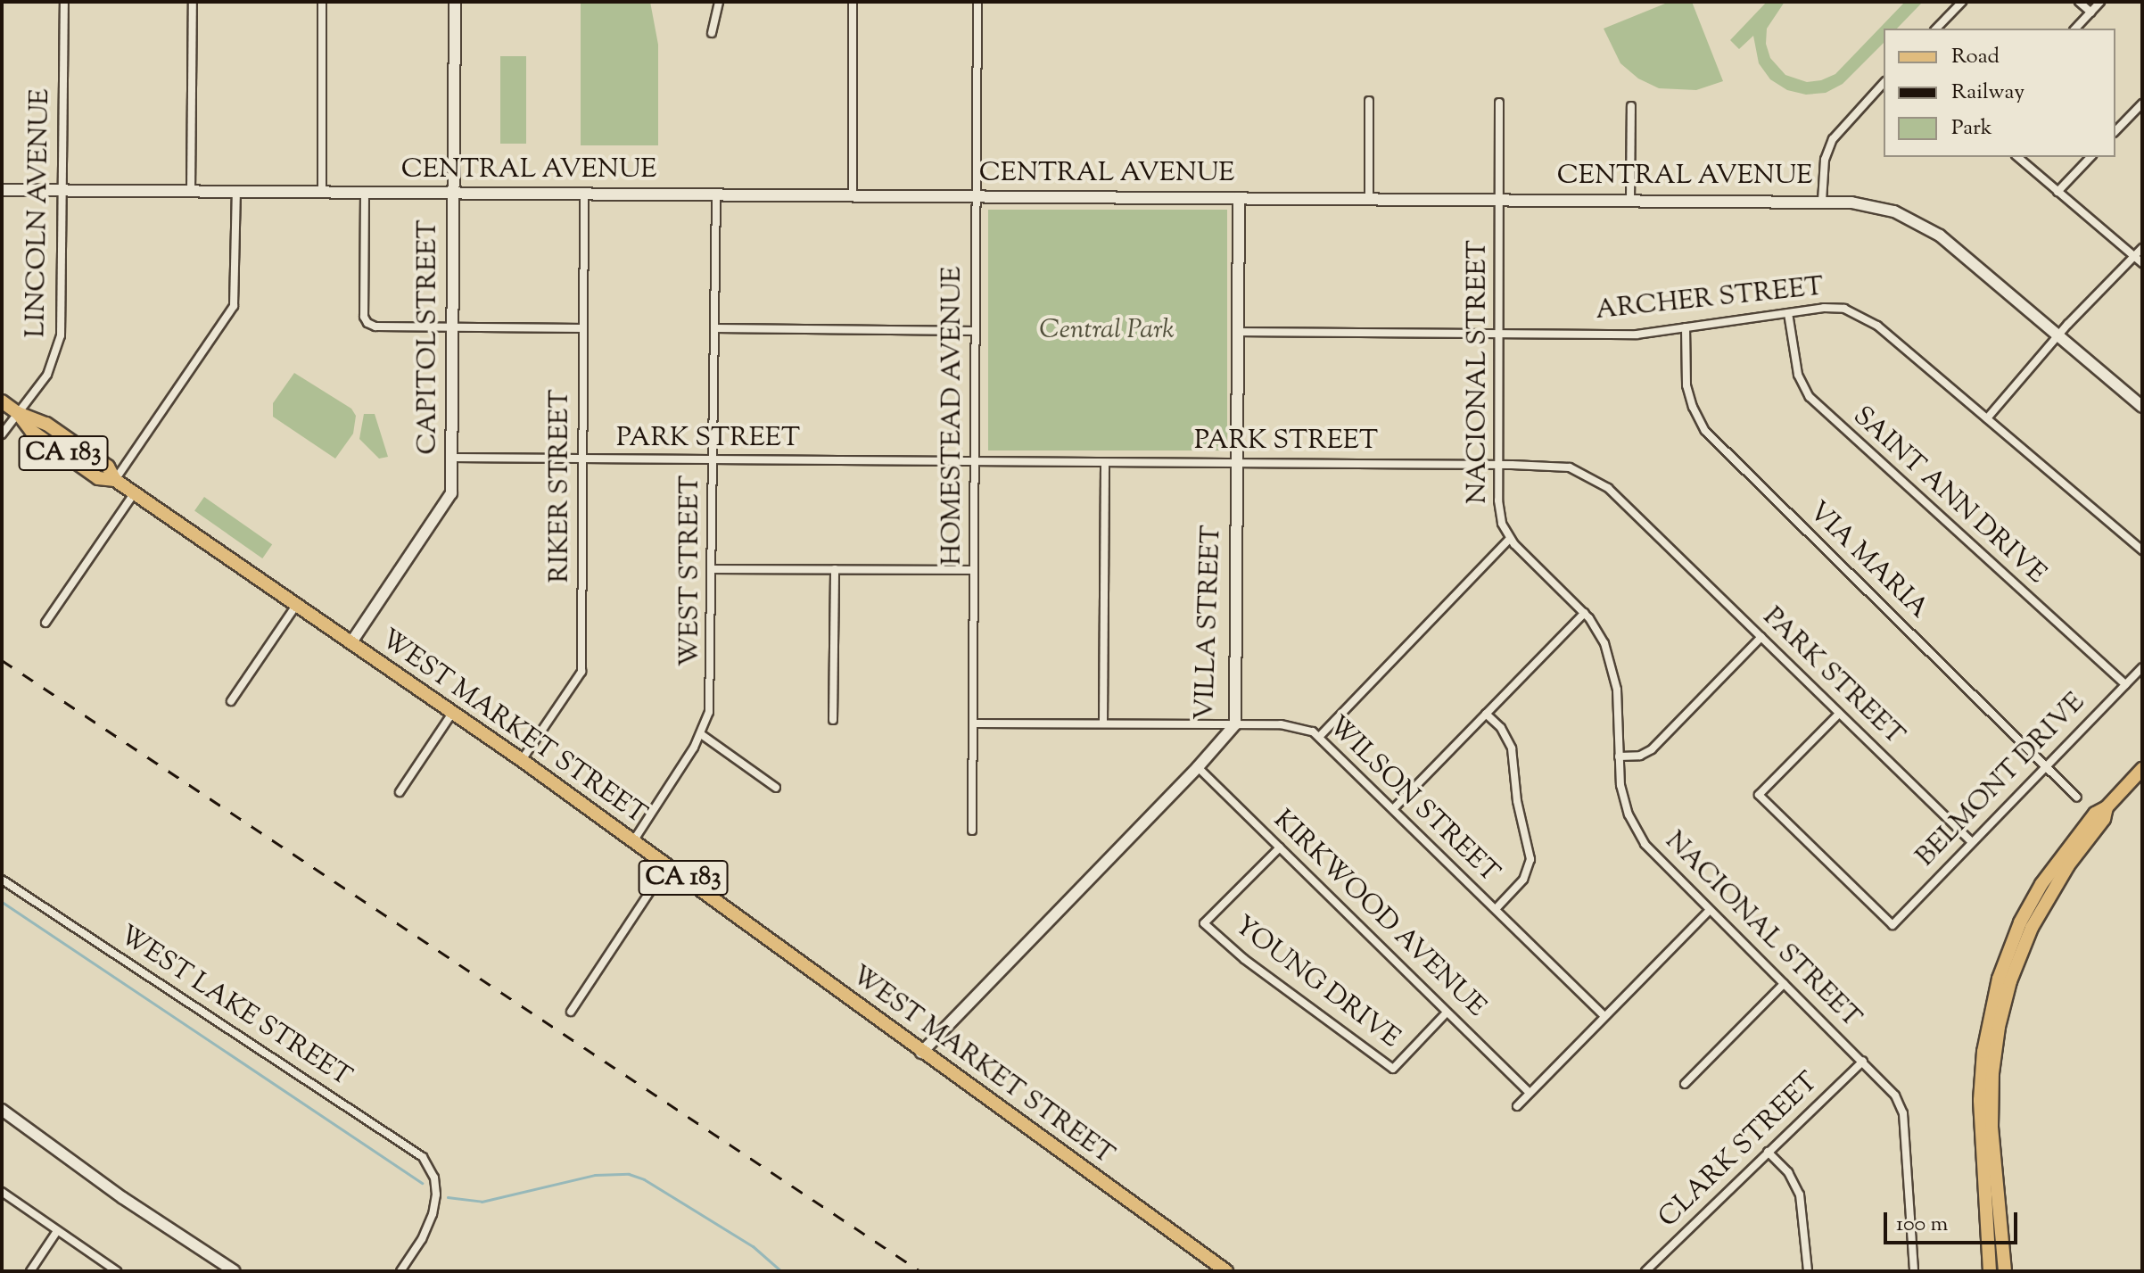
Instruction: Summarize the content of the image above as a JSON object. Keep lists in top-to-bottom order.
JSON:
{
  "streets": {
    "main road": ["CA 183", "WEST MARKET STREET"],
    "street": [
      "CENTRAL AVENUE",
      "LINCOLN AVENUE",
      "ARCHER STREET",
      "CAPITOL STREET",
      "NACIONAL STREET",
      "HOMESTEAD AVENUE",
      "PARK STREET",
      "RIKER STREET",
      "SAINT ANN DRIVE",
      "VIA MARIA",
      "WEST STREET",
      "VILLA STREET",
      "BELMONT DRIVE",
      "WILSON STREET",
      "KIRKWOOD AVENUE",
      "YOUNG DRIVE",
      "WEST LAKE STREET",
      "CLARK STREET"
    ]
  },
  "crossings": [
    ["CENTRAL AVENUE", "LINCOLN AVENUE"],
    ["CENTRAL AVENUE", "CAPITOL STREET"],
    ["CENTRAL AVENUE", "NACIONAL STREET"],
    ["CENTRAL AVENUE", "HOMESTEAD AVENUE"],
    ["CENTRAL AVENUE", "RIKER STREET"],
    ["CENTRAL AVENUE", "WEST STREET"],
    ["CENTRAL AVENUE", "VILLA STREET"],
    ["LINCOLN AVENUE", "WEST MARKET STREET"],
    ["ARCHER STREET", "NACIONAL STREET"],
    ["ARCHER STREET", "SAINT ANN DRIVE"],
    ["ARCHER STREET", "VIA MARIA"],
    ["ARCHER STREET", "VILLA STREET"],
    ["CAPITOL STREET", "PARK STREET"],
    ["CAPITOL STREET", "WEST MARKET STREET"],
    ["NACIONAL STREET", "PARK STREET"],
    ["NACIONAL STREET", "CLARK STREET"],
    ["HOMESTEAD AVENUE", "PARK STREET"],
    ["HOMESTEAD AVENUE", "WILSON STREET"],
    ["PARK STREET", "RIKER STREET"],
    ["PARK STREET", "WEST STREET"],
    ["PARK STREET", "VILLA STREET"],
    ["PARK STREET", "BELMONT DRIVE"],
    ["RIKER STREET", "WEST MARKET STREET"],
    ["SAINT ANN DRIVE", "BELMONT DRIVE"],
    ["VIA MARIA", "BELMONT DRIVE"],
    ["WEST STREET", "WEST MARKET STREET"],
    ["VILLA STREET", "WEST MARKET STREET"],
    ["VILLA STREET", "WILSON STREET"],
    ["VILLA STREET", "KIRKWOOD AVENUE"],
    ["KIRKWOOD AVENUE", "YOUNG DRIVE"]
  ],
  "parks": ["Central Park"],
  "legend": ["Road", "Railway", "Park"],
  "scale_bar": "100 m"
}
